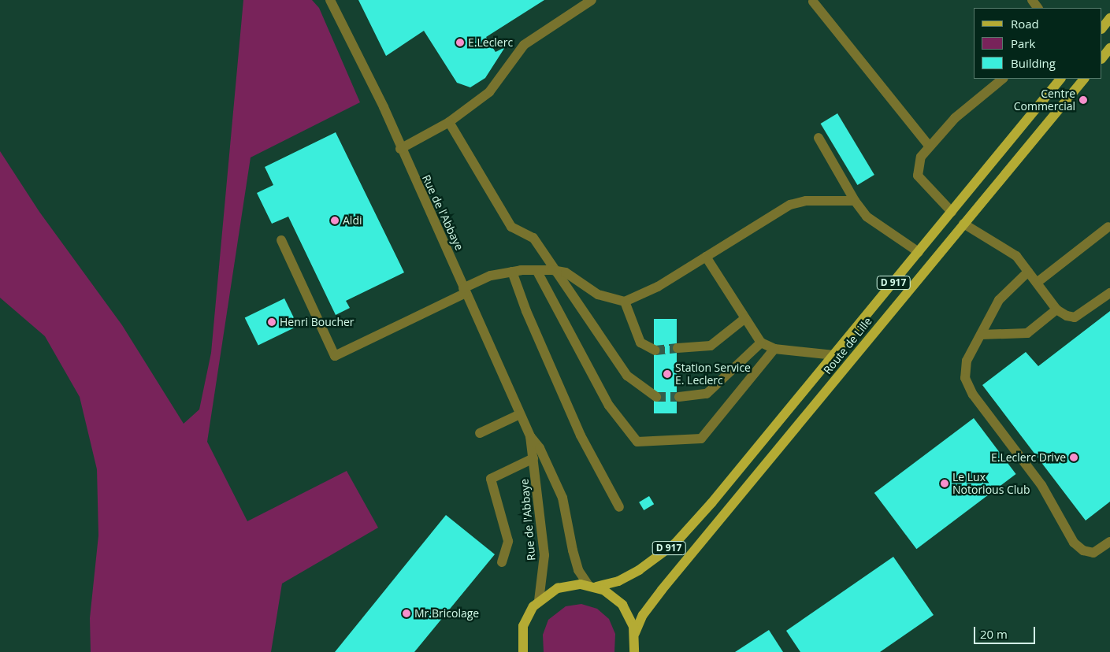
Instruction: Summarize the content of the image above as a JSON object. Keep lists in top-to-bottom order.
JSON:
{
  "streets": {
    "main road": ["D 917", "Route de Lille"],
    "street": ["Rue de l'Abbaye"]
  },
  "crossings": [
    ["Rue de l'Abbaye", "Route de Lille"]
  ],
  "places": [
    "E.Leclerc",
    "Centre Commercial",
    "Aldi",
    "Henri Boucher",
    "Station Service E. Leclerc",
    "E.Leclerc Drive",
    "Le Lux Notorious Club",
    "Mr.Bricolage"
  ],
  "legend": ["Road", "Park", "Building"],
  "scale_bar": "20 m"
}
